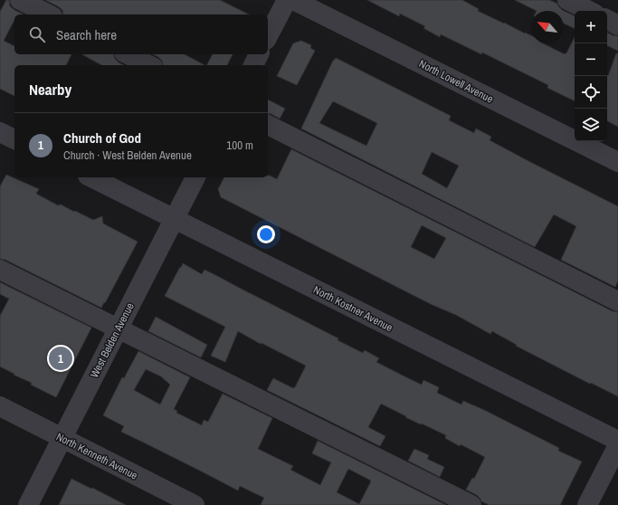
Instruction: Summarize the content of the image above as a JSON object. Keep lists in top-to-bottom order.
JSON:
{
  "streets": {
    "street": [
      "North Lowell Avenue",
      "North Kostner Avenue",
      "West Belden Avenue",
      "North Kenneth Avenue"
    ]
  },
  "crossings": [
    ["North Kostner Avenue", "West Belden Avenue"],
    ["West Belden Avenue", "North Kenneth Avenue"]
  ],
  "north": "top left",
  "page": {
    "map_buttons": ["+", "−"],
    "search": "Search here",
    "heading": "Nearby",
    "list": [
      {
        "mark": "1",
        "name": "Church of God",
        "note": "Church · West Belden Avenue",
        "value": "100 m"
      }
    ],
    "pins": "1"
  }
}
